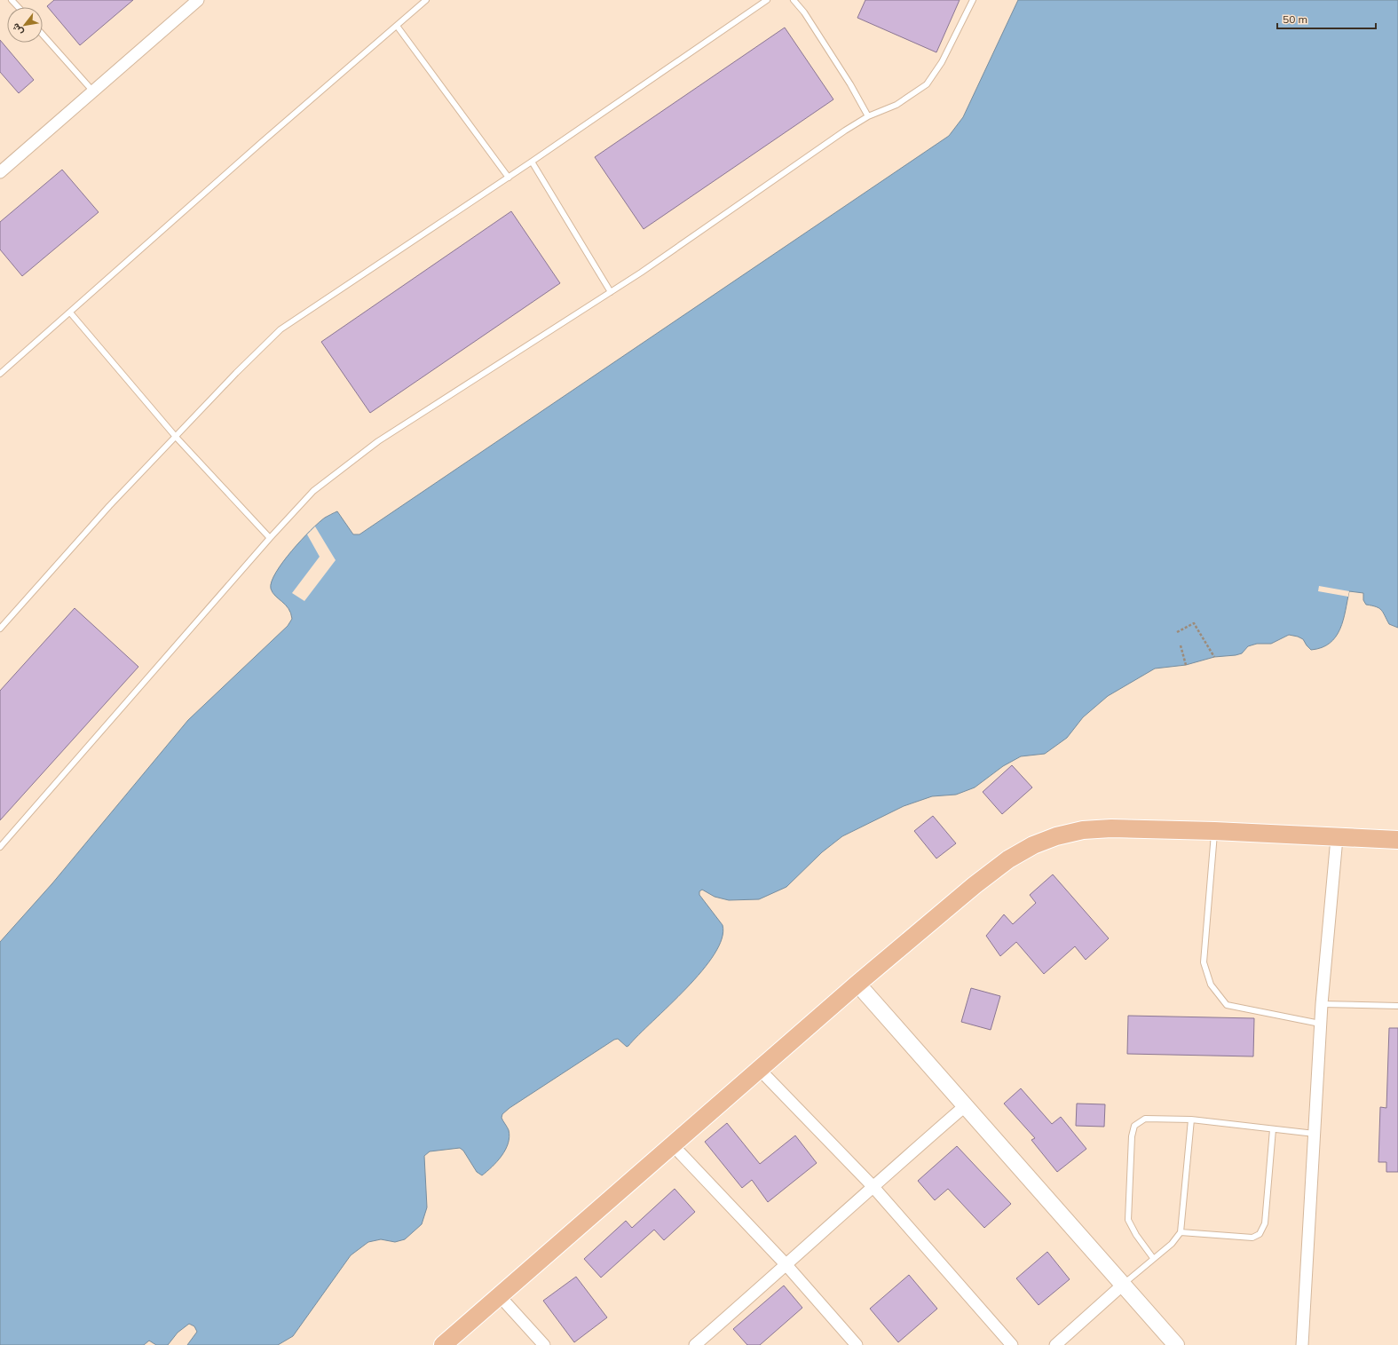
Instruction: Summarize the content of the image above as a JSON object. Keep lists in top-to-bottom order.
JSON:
{
  "scale_bar": "50 m",
  "north": "bottom left"
}
